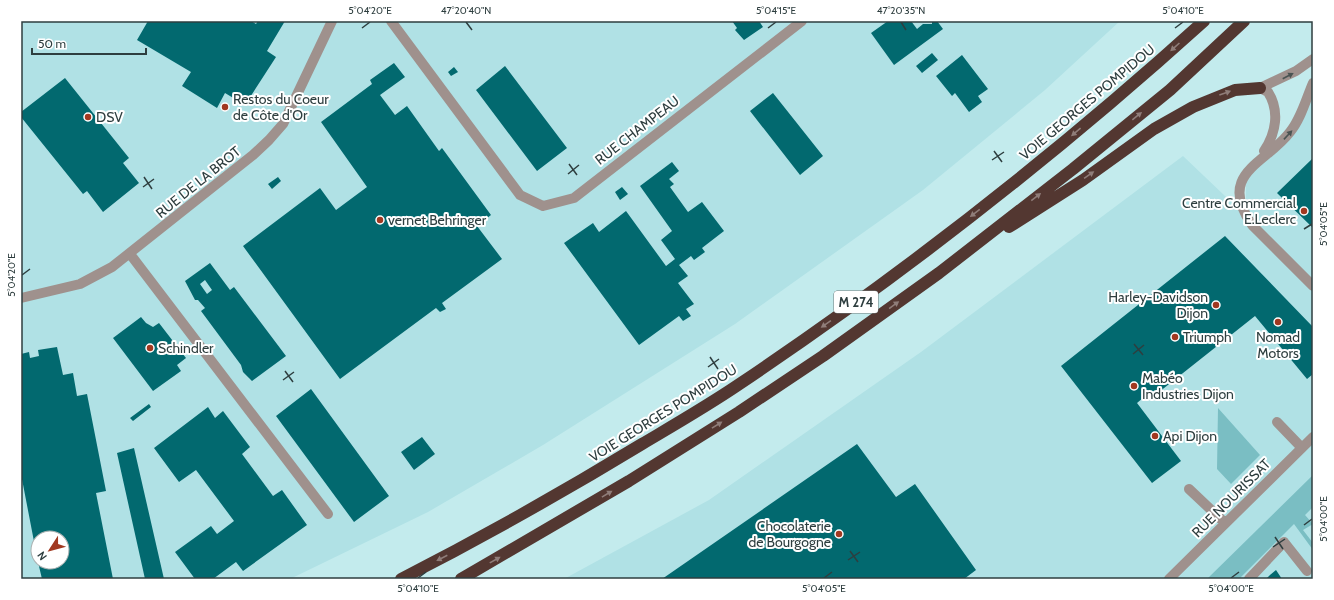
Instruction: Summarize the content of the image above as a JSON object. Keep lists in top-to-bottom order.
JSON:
{
  "streets": {
    "highway": ["VOIE GEORGES POMPIDOU", "M 274"],
    "street": ["RUE CHAMPEAU", "RUE DE LA BROT", "RUE NOURISSAT"]
  },
  "places": [
    "Restos du Coeur de Côte d'Or",
    "DSV",
    "Centre Commercial E.Leclerc",
    "vernet Behringer",
    "Harley-Davidson Dijon",
    "Nomad Motors",
    "Triumph",
    "Schindler",
    "Mabéo Industries Dijon",
    "Api Dijon",
    "Chocolaterie de Bourgogne"
  ],
  "scale_bar": "50 m",
  "north": "bottom left",
  "coordinates": [
    "5°04'20\"E",
    "47°20'40\"N",
    "5°04'15\"E",
    "47°20'35\"N",
    "5°04'10\"E",
    "5°04'05\"E",
    "5°04'00\"E"
  ]
}
